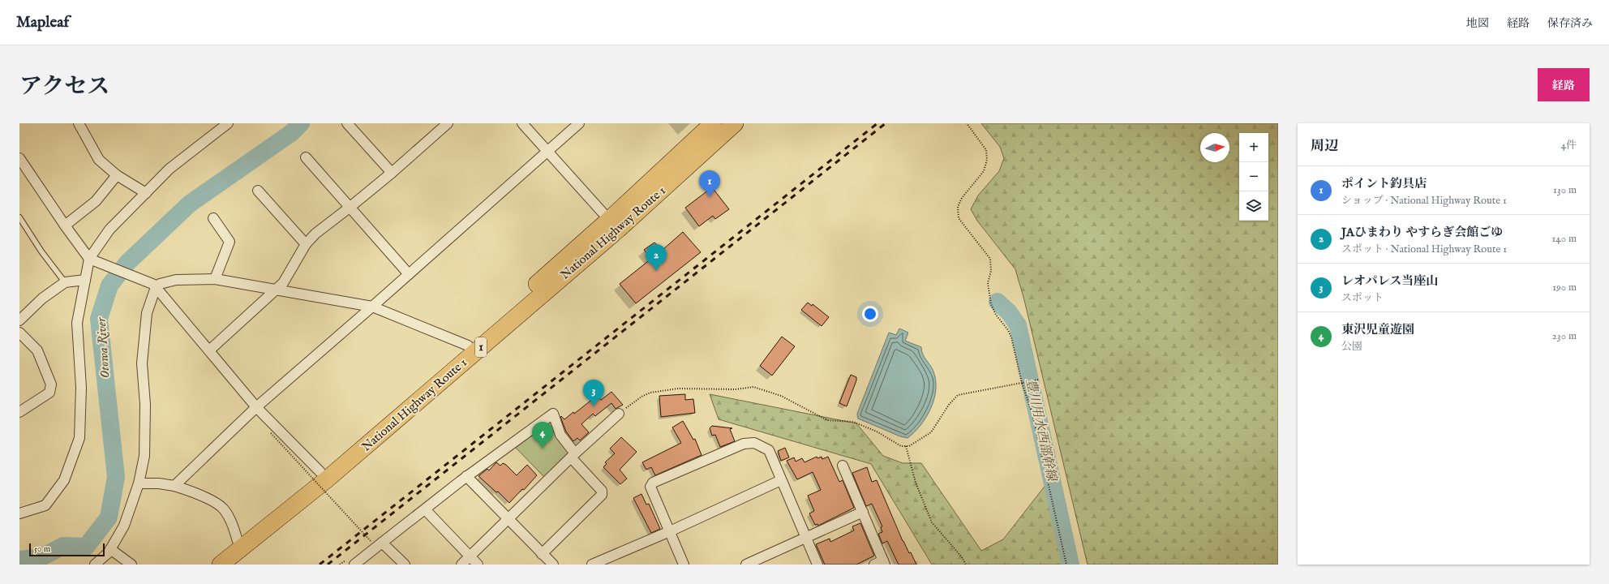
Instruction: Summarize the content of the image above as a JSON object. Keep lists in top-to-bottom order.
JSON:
{
  "streets": {
    "highway": ["National Highway Route 1", "1"]
  },
  "water": ["Otowa River", "豊川用水西部幹線"],
  "scale_bar": "50 m",
  "north": "right",
  "page": {
    "header": "Mapleaf",
    "nav": ["地図", "経路", "保存済み"],
    "title": "アクセス",
    "buttons": "経路",
    "heading": ["周辺", "4件"],
    "map_buttons": ["+", "−"],
    "list": [
      {
        "mark": "1",
        "name": "ポイント釣具店",
        "note": "ショップ · National Highway Route 1",
        "value": "130 m"
      },
      {
        "mark": "2",
        "name": "JAひまわり やすらぎ会館ごゆ",
        "note": "スポット · National Highway Route 1",
        "value": "140 m"
      },
      {
        "mark": "3",
        "name": "レオパレス当座山",
        "note": "スポット",
        "value": "190 m"
      },
      {
        "mark": "4",
        "name": "東沢児童遊園",
        "note": "公園",
        "value": "230 m"
      }
    ],
    "pins": [
      "1",
      "2",
      "3",
      "4"
    ],
    "scale": "50 m"
  }
}
